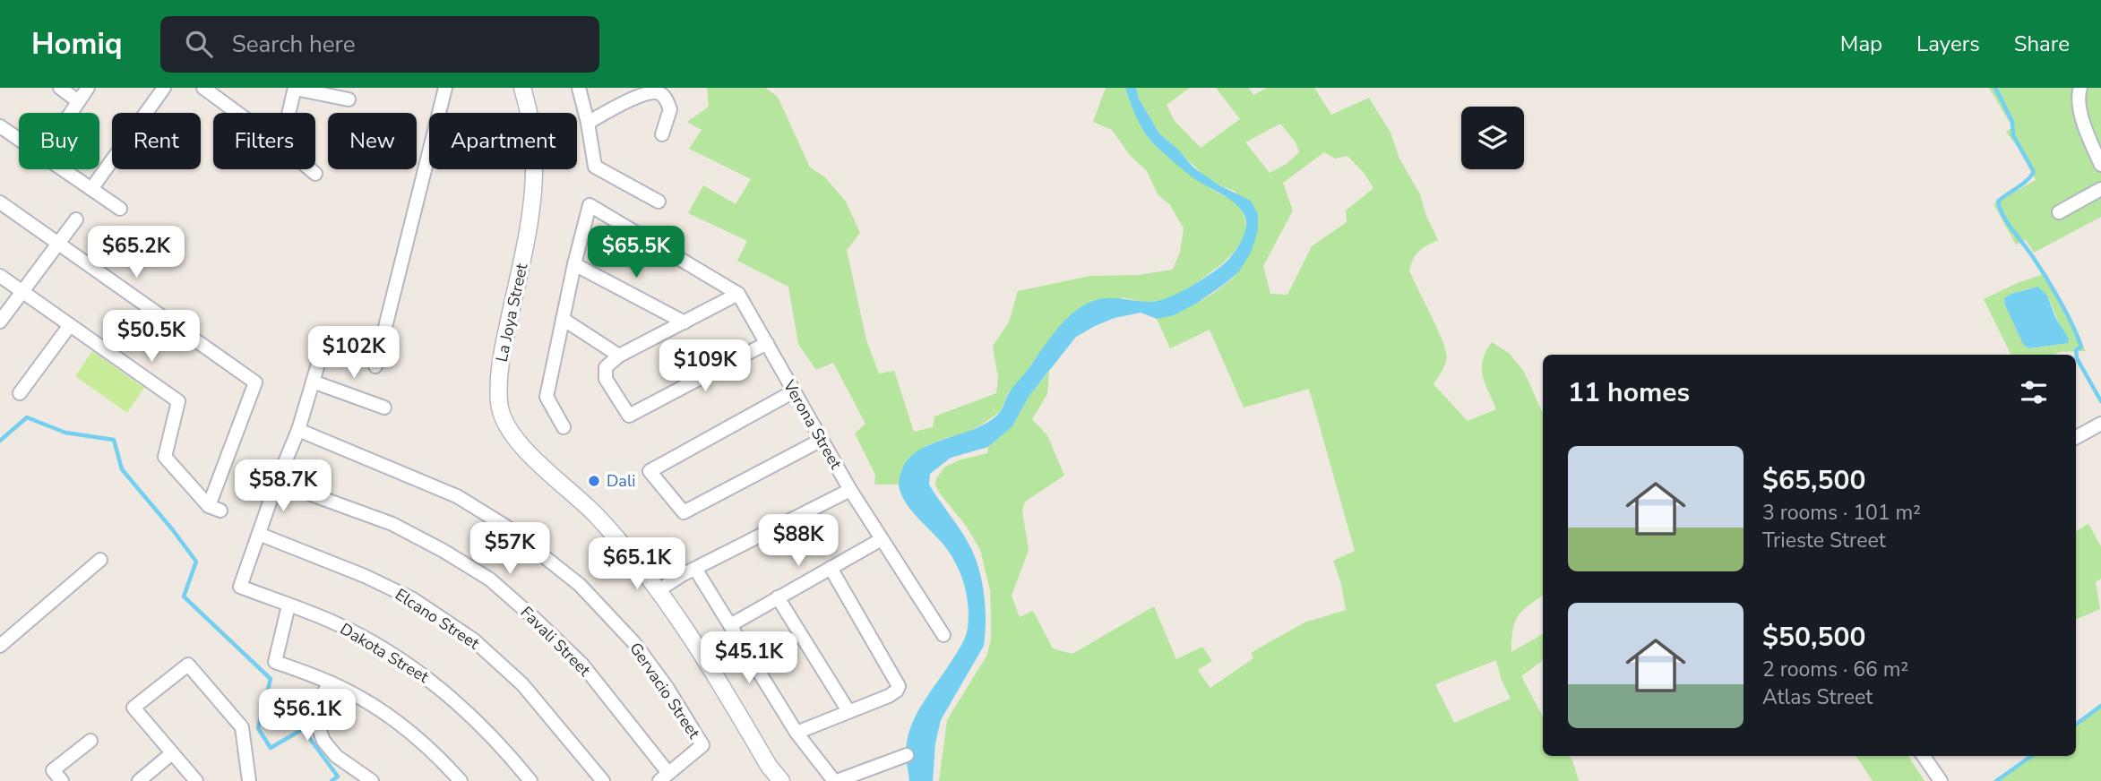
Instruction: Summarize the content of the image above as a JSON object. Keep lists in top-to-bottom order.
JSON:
{
  "streets": {
    "street": [
      "La Joya Street",
      "Verona Street",
      "Elcano Street",
      "Favali Street",
      "Dakota Street",
      "Gervacio Street"
    ]
  },
  "crossings": [
    ["Elcano Street", "Dakota Street"],
    ["Favali Street", "Gervacio Street"]
  ],
  "places": ["Dali"],
  "page": {
    "header": "Homiq",
    "search": "Search here",
    "nav": ["Map", "Layers", "Share"],
    "chip": [
      "Buy",
      "Rent",
      "Filters",
      "New",
      "Apartment"
    ],
    "price": [
      "$65.2K",
      "$65.5K",
      "$50.5K",
      "$102K",
      "$109K",
      "$58.7K",
      "$88K",
      "$57K",
      "$65.1K",
      "$45.1K",
      "$56.1K"
    ],
    "heading": "11 homes",
    "list": [
      {
        "name": "$65,500",
        "note": "3 rooms · 101 m² · Trieste Street"
      },
      {
        "name": "$50,500",
        "note": "2 rooms · 66 m² · Atlas Street"
      }
    ]
  }
}
